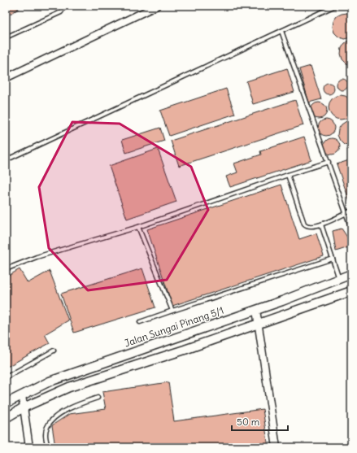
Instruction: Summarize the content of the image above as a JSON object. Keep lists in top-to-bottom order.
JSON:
{
  "streets": {
    "street": ["Jalan Sungai Pinang 5/1"]
  },
  "scale_bar": "50 m"
}
